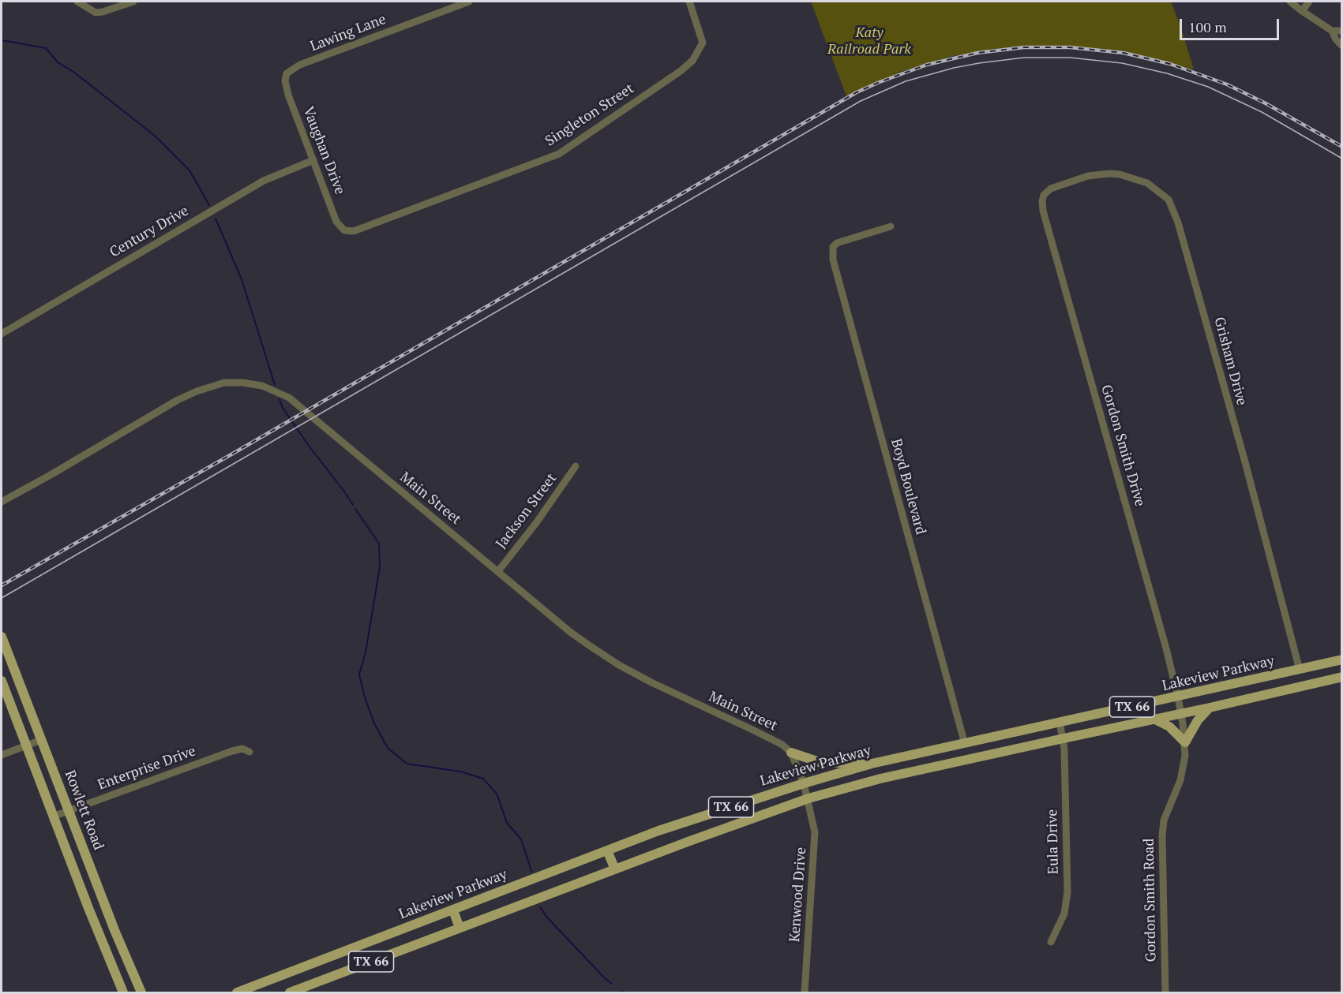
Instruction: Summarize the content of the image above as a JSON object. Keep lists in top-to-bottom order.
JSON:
{
  "streets": {
    "main road": ["Lakeview Parkway", "TX 66", "Rowlett Road"],
    "street": [
      "Lawing Lane",
      "Singleton Street",
      "Vaughan Drive",
      "Century Drive",
      "Grisham Drive",
      "Gordon Smith Drive",
      "Boyd Boulevard",
      "Main Street",
      "Jackson Street",
      "Enterprise Drive",
      "Eula Drive",
      "Kenwood Drive",
      "Gordon Smith Road"
    ]
  },
  "crossings": [
    ["Lawing Lane", "Vaughan Drive"],
    ["Singleton Street", "Vaughan Drive"],
    ["Vaughan Drive", "Century Drive"],
    ["Grisham Drive", "Gordon Smith Drive"],
    ["Grisham Drive", "Lakeview Parkway"],
    ["Gordon Smith Drive", "Lakeview Parkway"],
    ["Gordon Smith Drive", "Gordon Smith Road"],
    ["Boyd Boulevard", "Lakeview Parkway"],
    ["Main Street", "Jackson Street"],
    ["Lakeview Parkway", "Eula Drive"],
    ["Lakeview Parkway", "Kenwood Drive"],
    ["Lakeview Parkway", "Gordon Smith Road"],
    ["Enterprise Drive", "Rowlett Road"]
  ],
  "parks": ["Katy Railroad Park"],
  "scale_bar": "100 m"
}
